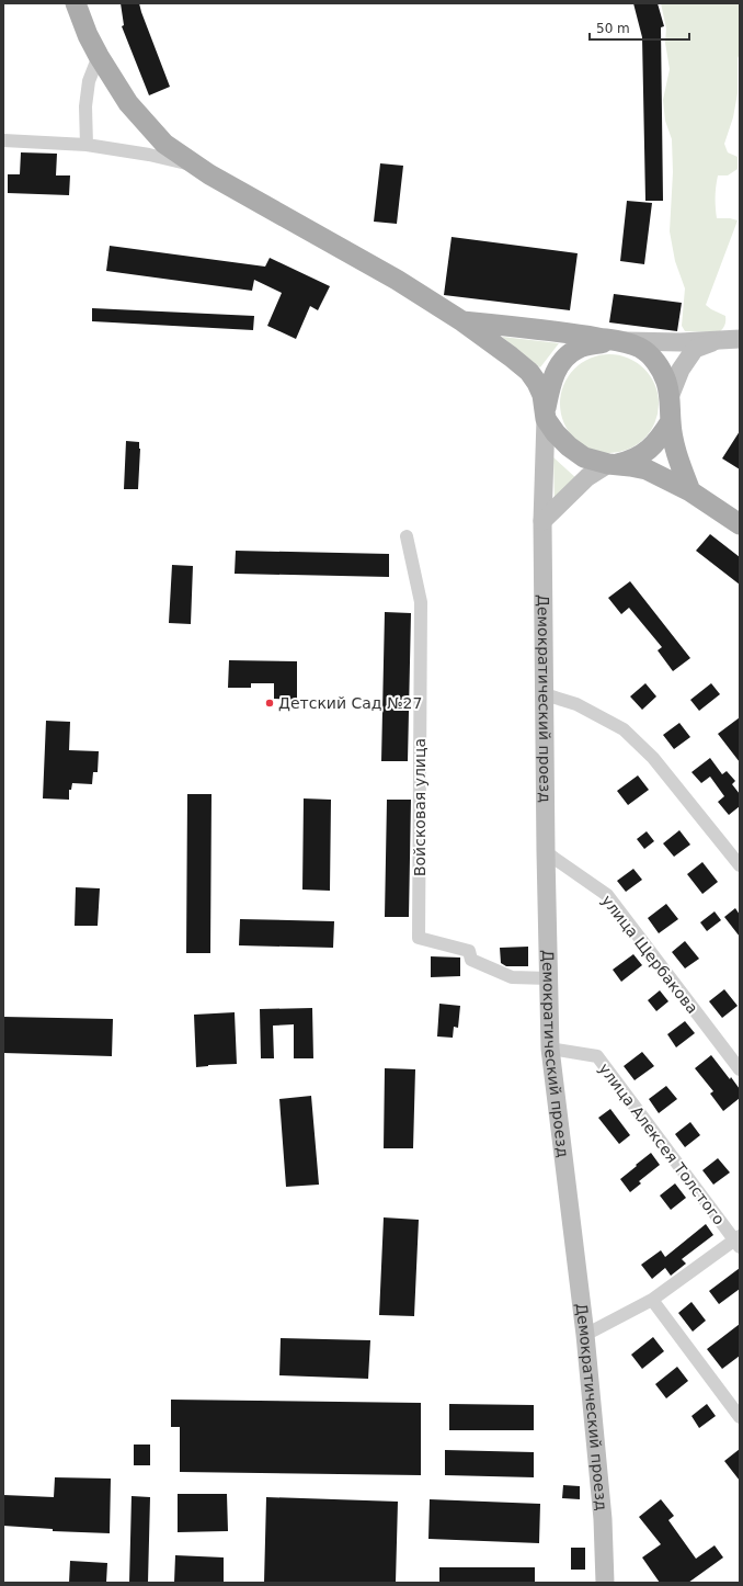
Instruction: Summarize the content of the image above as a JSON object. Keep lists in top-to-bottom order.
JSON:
{
  "streets": {
    "main road": ["Демократический проезд"],
    "street": ["Войсковая улица", "улица Щербакова", "улица Алексея Толстого"]
  },
  "crossings": [
    ["Демократический проезд", "Войсковая улица"],
    ["Демократический проезд", "улица Щербакова"],
    ["Демократический проезд", "улица Алексея Толстого"]
  ],
  "places": ["Детский Сад №27"],
  "scale_bar": "50 m"
}
